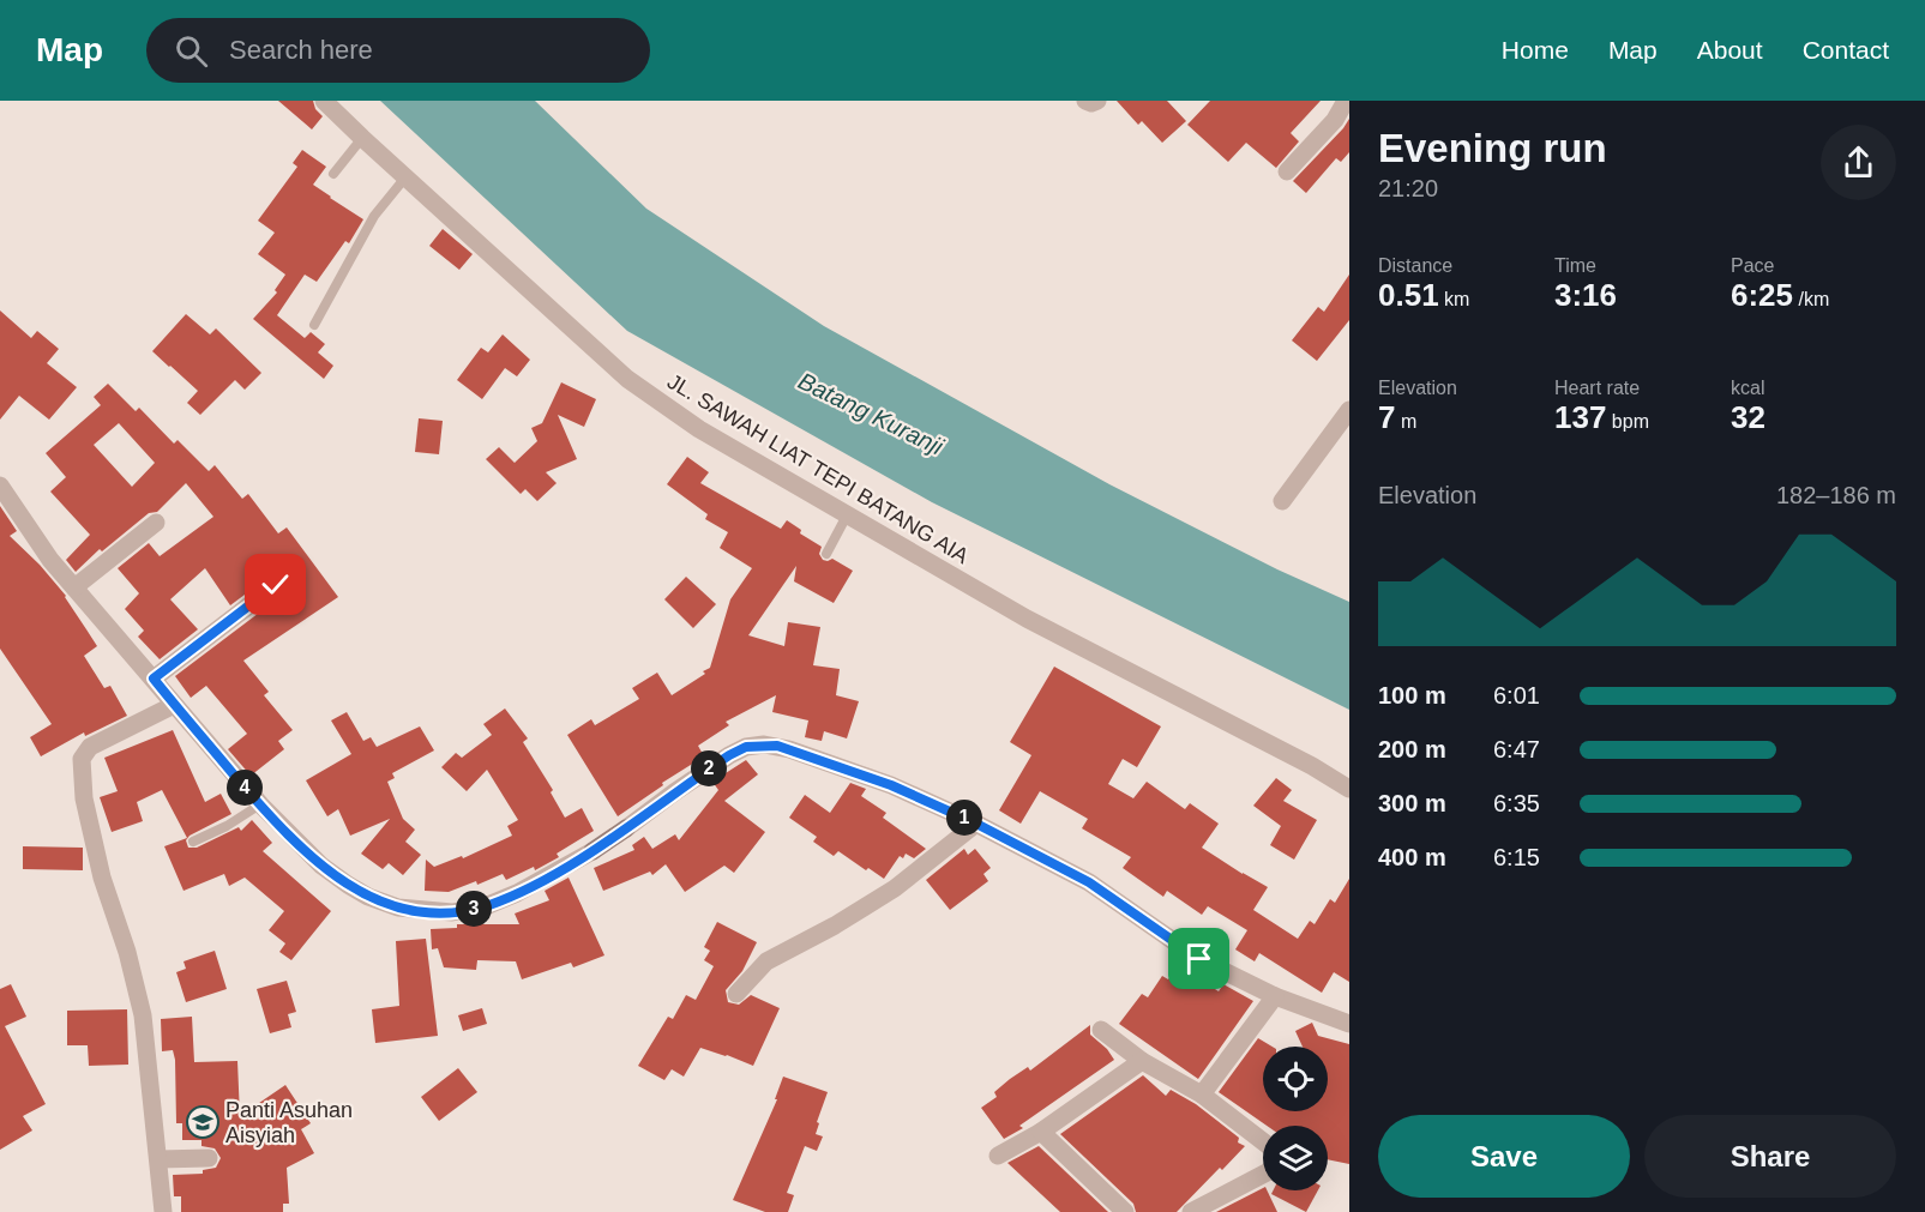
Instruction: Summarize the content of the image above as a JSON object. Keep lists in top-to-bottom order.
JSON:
{
  "streets": {
    "street": ["JL. SAWAH LIAT TEPI BATANG AIA"]
  },
  "water": ["Batang Kuranji"],
  "places": {
    "school or university": ["Panti Asuhan Aisyiah"]
  },
  "page": {
    "header": "Map",
    "search": "Search here",
    "nav": [
      "Home",
      "Map",
      "About",
      "Contact"
    ],
    "heading": ["Evening run", "21:20"],
    "stats": [
      ["Distance", "0.51 km"],
      ["Time", "3:16"],
      ["Pace", "6:25 /km"],
      ["Elevation", "7 m"],
      ["Heart rate", "137 bpm"],
      ["kcal", "32"]
    ],
    "chart": ["Elevation", "182–186 m"],
    "list": [
      {
        "name": "100 m",
        "note": "6:01"
      },
      {
        "name": "200 m",
        "note": "6:47"
      },
      {
        "name": "300 m",
        "note": "6:35"
      },
      {
        "name": "400 m",
        "note": "6:15"
      }
    ],
    "pins": [
      "2",
      "4",
      "1",
      "3"
    ],
    "buttons": ["Save", "Share"]
  }
}
